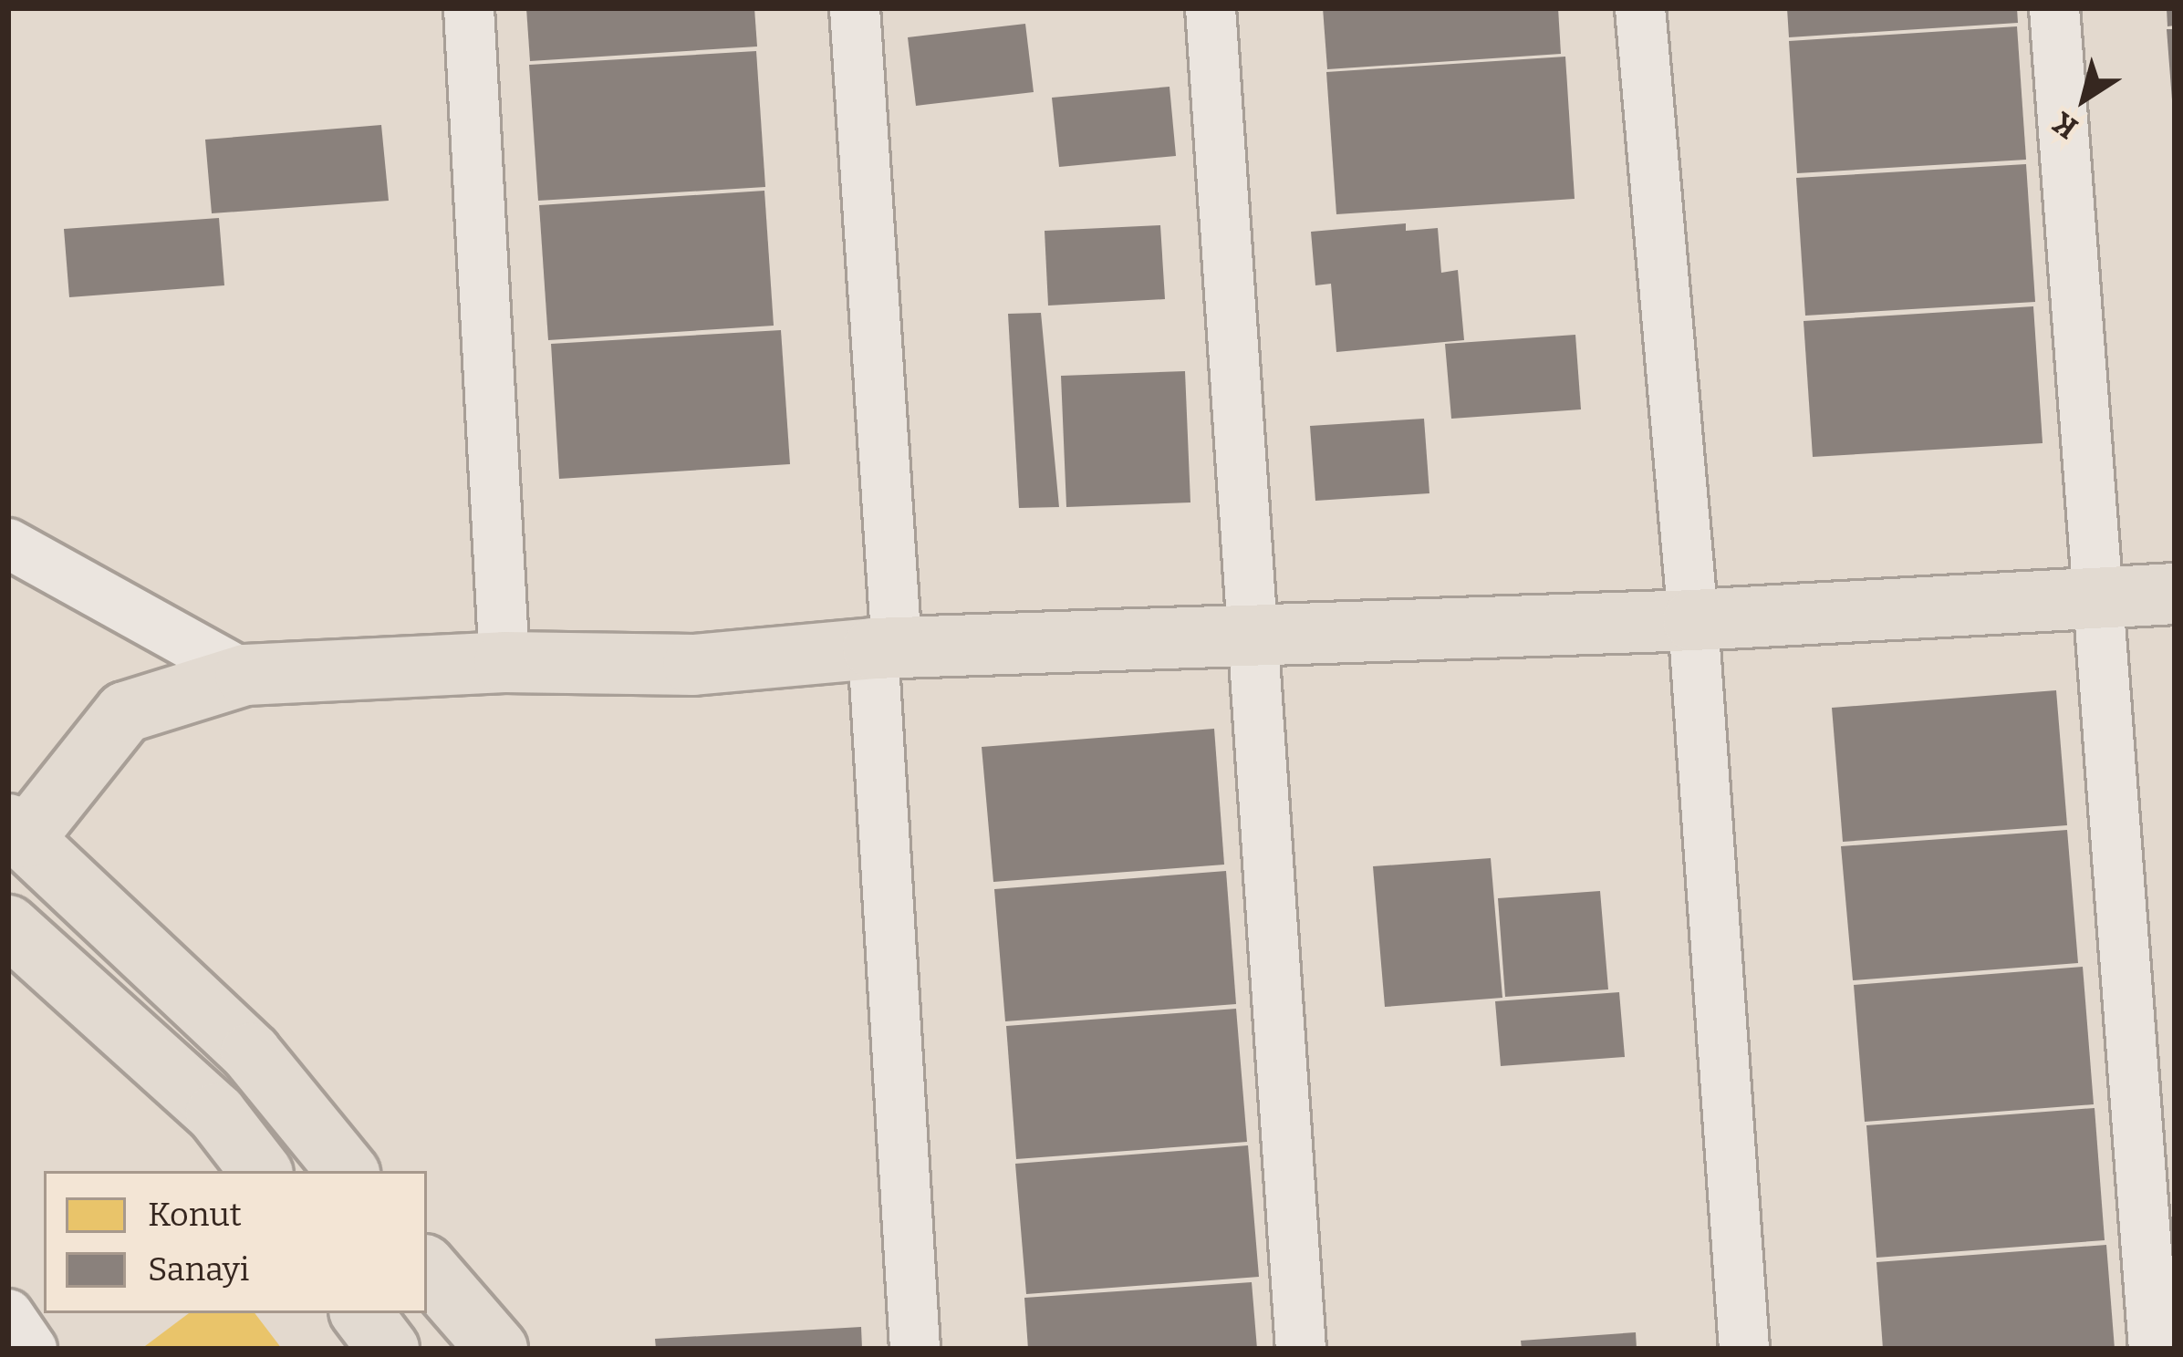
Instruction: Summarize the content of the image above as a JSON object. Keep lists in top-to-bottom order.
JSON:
{
  "legend": ["Konut", "Sanayi"],
  "north": "bottom left"
}
